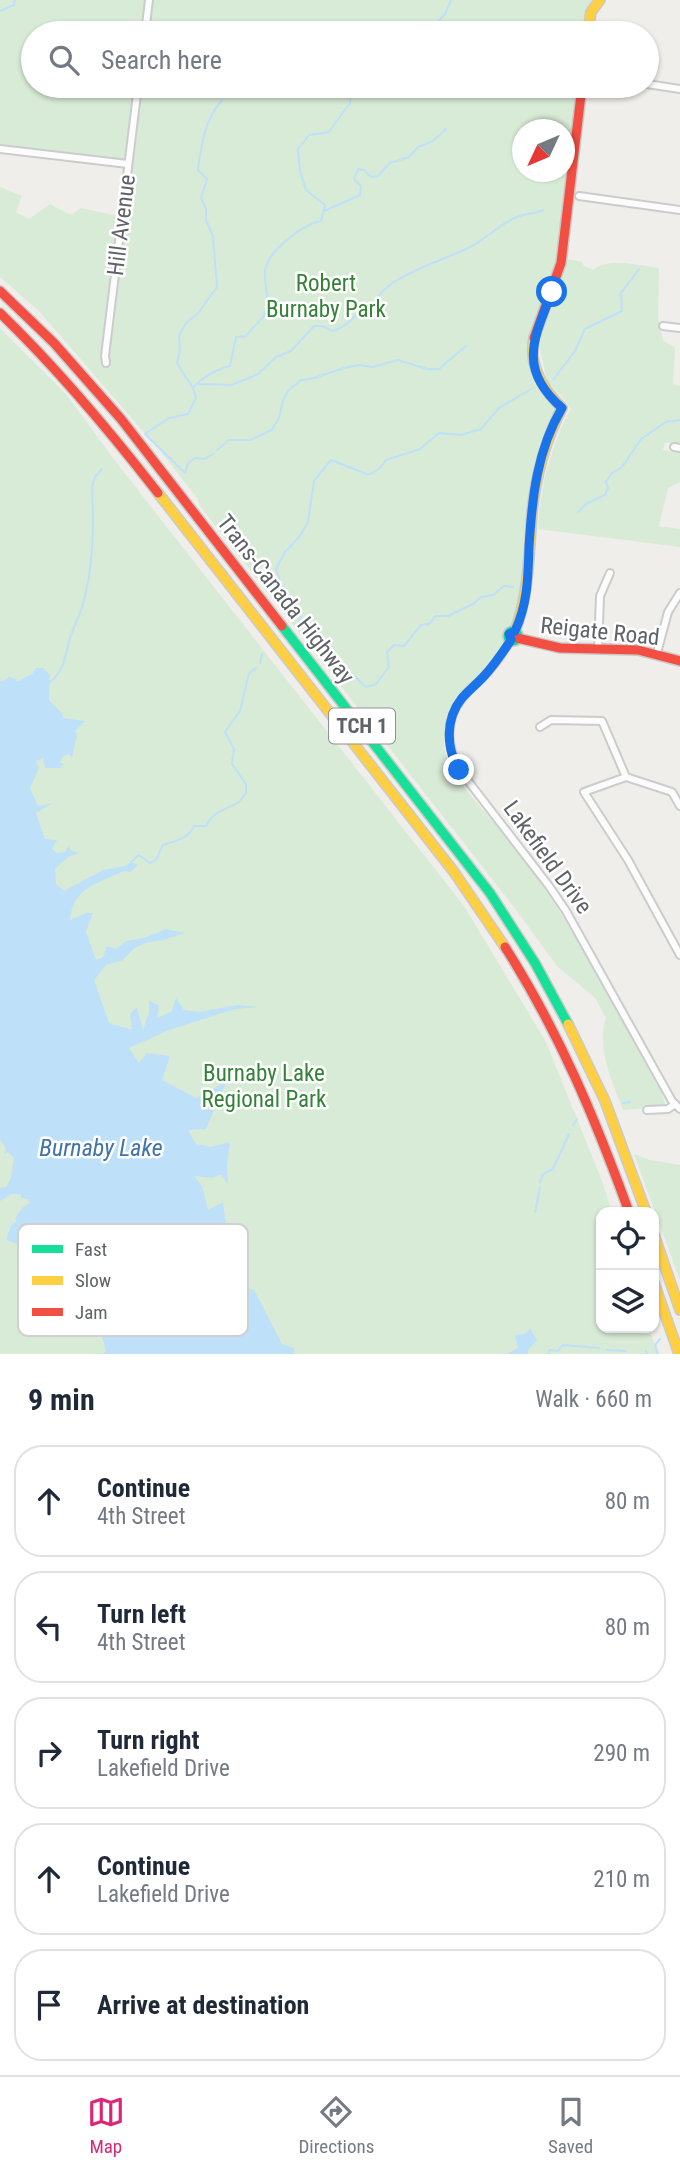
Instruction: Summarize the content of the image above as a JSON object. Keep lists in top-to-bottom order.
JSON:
{
  "streets": {
    "main road": [
      "Trans-Canada Highway",
      "Reigate Road",
      "TCH 1",
      "Lakefield Drive"
    ],
    "street": ["Hill Avenue"]
  },
  "crossings": [
    ["Reigate Road", "Lakefield Drive"]
  ],
  "water": ["Burnaby Lake"],
  "parks": ["Robert Burnaby Park", "Burnaby Lake Regional Park"],
  "legend": ["Fast", "Slow", "Jam"],
  "north": "bottom left",
  "page": {
    "search": "Search here",
    "heading": ["9 min", "Walk · 660 m"],
    "list": [
      ["Continue", "4th Street", "80 m"],
      ["Turn left", "4th Street", "80 m"],
      ["Turn right", "Lakefield Drive", "290 m"],
      ["Continue", "Lakefield Drive", "210 m"],
      "Arrive at destination"
    ],
    "nav": ["Map", "Directions", "Saved"]
  }
}
